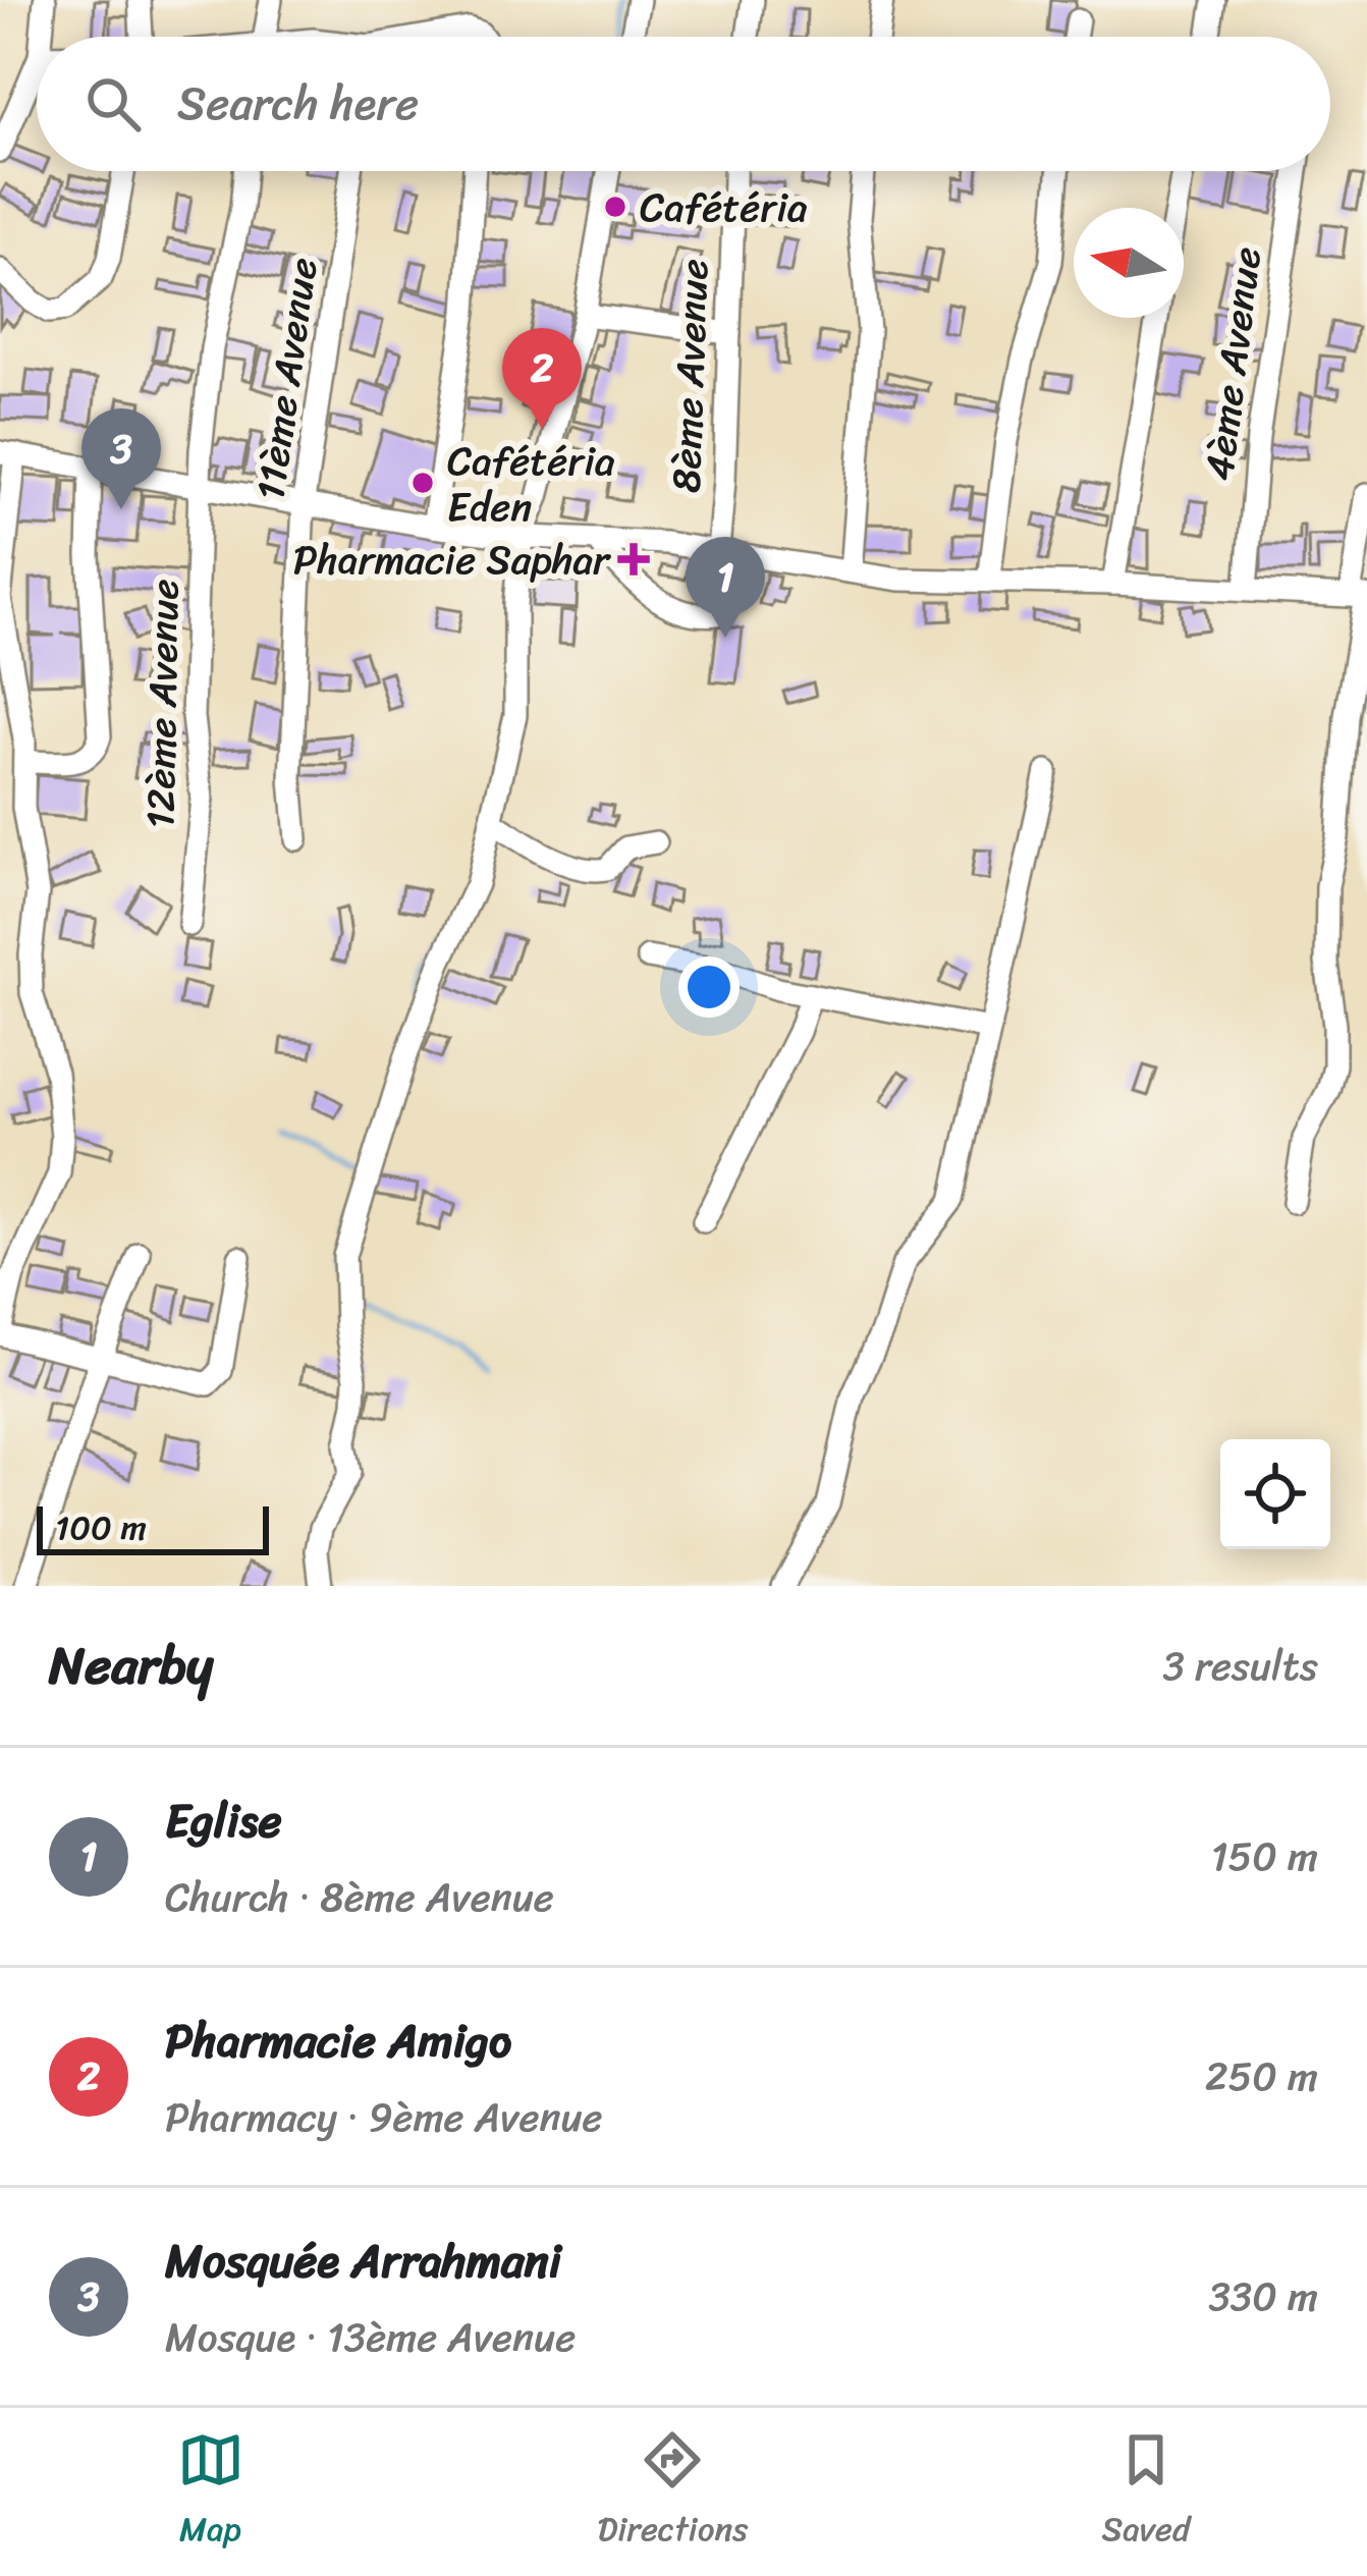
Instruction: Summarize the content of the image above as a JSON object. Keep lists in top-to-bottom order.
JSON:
{
  "streets": {
    "street": [
      "4ème Avenue",
      "8ème Avenue",
      "11ème Avenue",
      "12ème Avenue"
    ]
  },
  "places": {
    "other": ["Cafétéria", "Cafétéria Eden"],
    "health": ["Pharmacie Saphar"]
  },
  "scale_bar": "100 m",
  "north": "left",
  "page": {
    "search": "Search here",
    "pins": ["2", "3", "1"],
    "scale": "100 m",
    "heading": ["Nearby", "3 results"],
    "list": [
      {
        "mark": "1",
        "name": "Eglise",
        "note": "Church · 8ème Avenue",
        "value": "150 m"
      },
      {
        "mark": "2",
        "name": "Pharmacie Amigo",
        "note": "Pharmacy · 9ème Avenue",
        "value": "250 m"
      },
      {
        "mark": "3",
        "name": "Mosquée Arrahmani",
        "note": "Mosque · 13ème Avenue",
        "value": "330 m"
      }
    ],
    "nav": ["Map", "Directions", "Saved"]
  }
}
